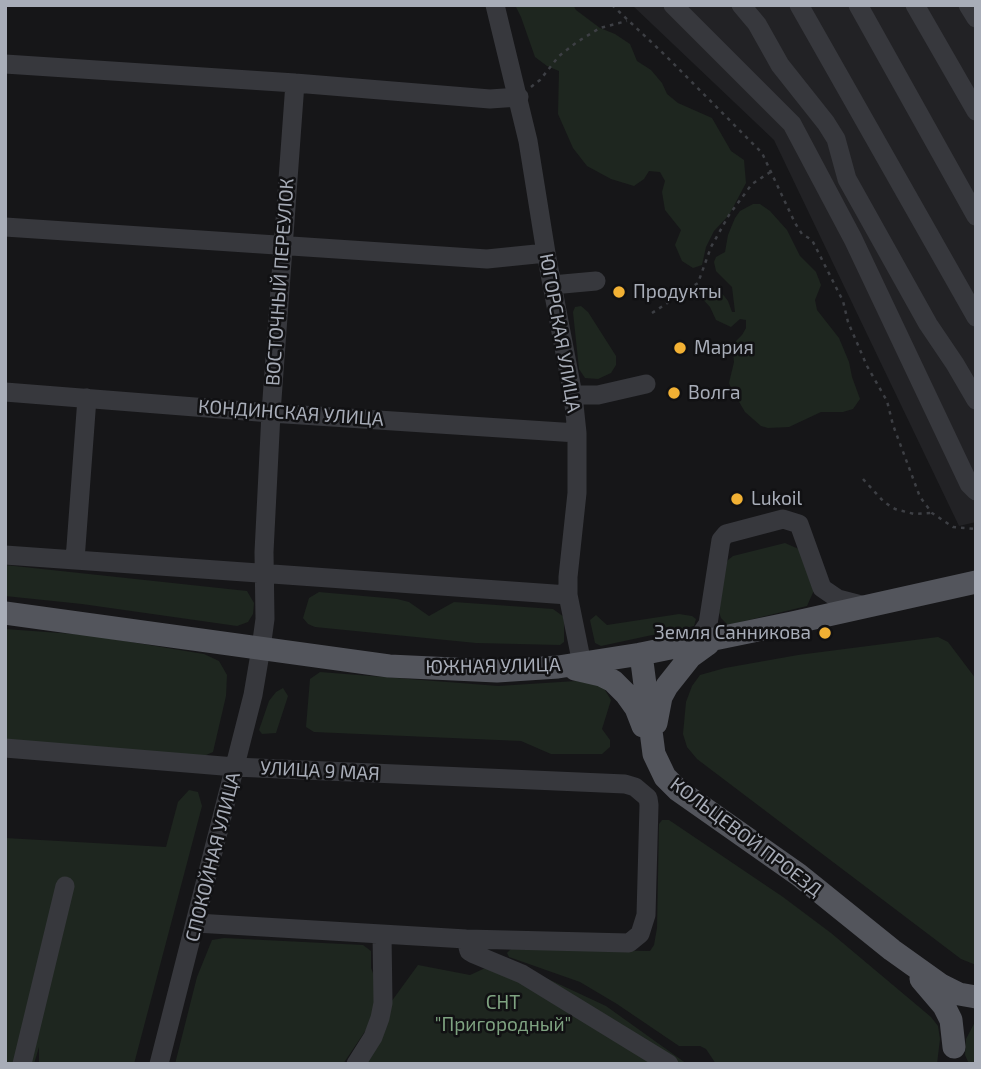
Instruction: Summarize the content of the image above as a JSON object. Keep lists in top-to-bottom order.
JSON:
{
  "streets": {
    "main road": ["ЮЖНАЯ УЛИЦА", "КОЛЬЦЕВОЙ ПРОЕЗД"],
    "street": [
      "ВОСТОЧНЫЙ ПЕРЕУЛОК",
      "ЮГОРСКАЯ УЛИЦА",
      "КОНДИНСКАЯ УЛИЦА",
      "УЛИЦА 9 МАЯ",
      "СПОКОЙНАЯ УЛИЦА"
    ]
  },
  "crossings": [
    ["ВОСТОЧНЫЙ ПЕРЕУЛОК", "КОНДИНСКАЯ УЛИЦА"],
    ["ВОСТОЧНЫЙ ПЕРЕУЛОК", "ЮЖНАЯ УЛИЦА"],
    ["ВОСТОЧНЫЙ ПЕРЕУЛОК", "СПОКОЙНАЯ УЛИЦА"],
    ["ЮГОРСКАЯ УЛИЦА", "КОНДИНСКАЯ УЛИЦА"],
    ["ЮГОРСКАЯ УЛИЦА", "ЮЖНАЯ УЛИЦА"],
    ["ЮЖНАЯ УЛИЦА", "КОЛЬЦЕВОЙ ПРОЕЗД"],
    ["ЮЖНАЯ УЛИЦА", "СПОКОЙНАЯ УЛИЦА"],
    ["УЛИЦА 9 МАЯ", "СПОКОЙНАЯ УЛИЦА"]
  ],
  "parks": ["СНТ \"Пригородный\""],
  "places": [
    "Продукты",
    "Мария",
    "Волга",
    "Lukoil",
    "Земля Санникова"
  ]
}
